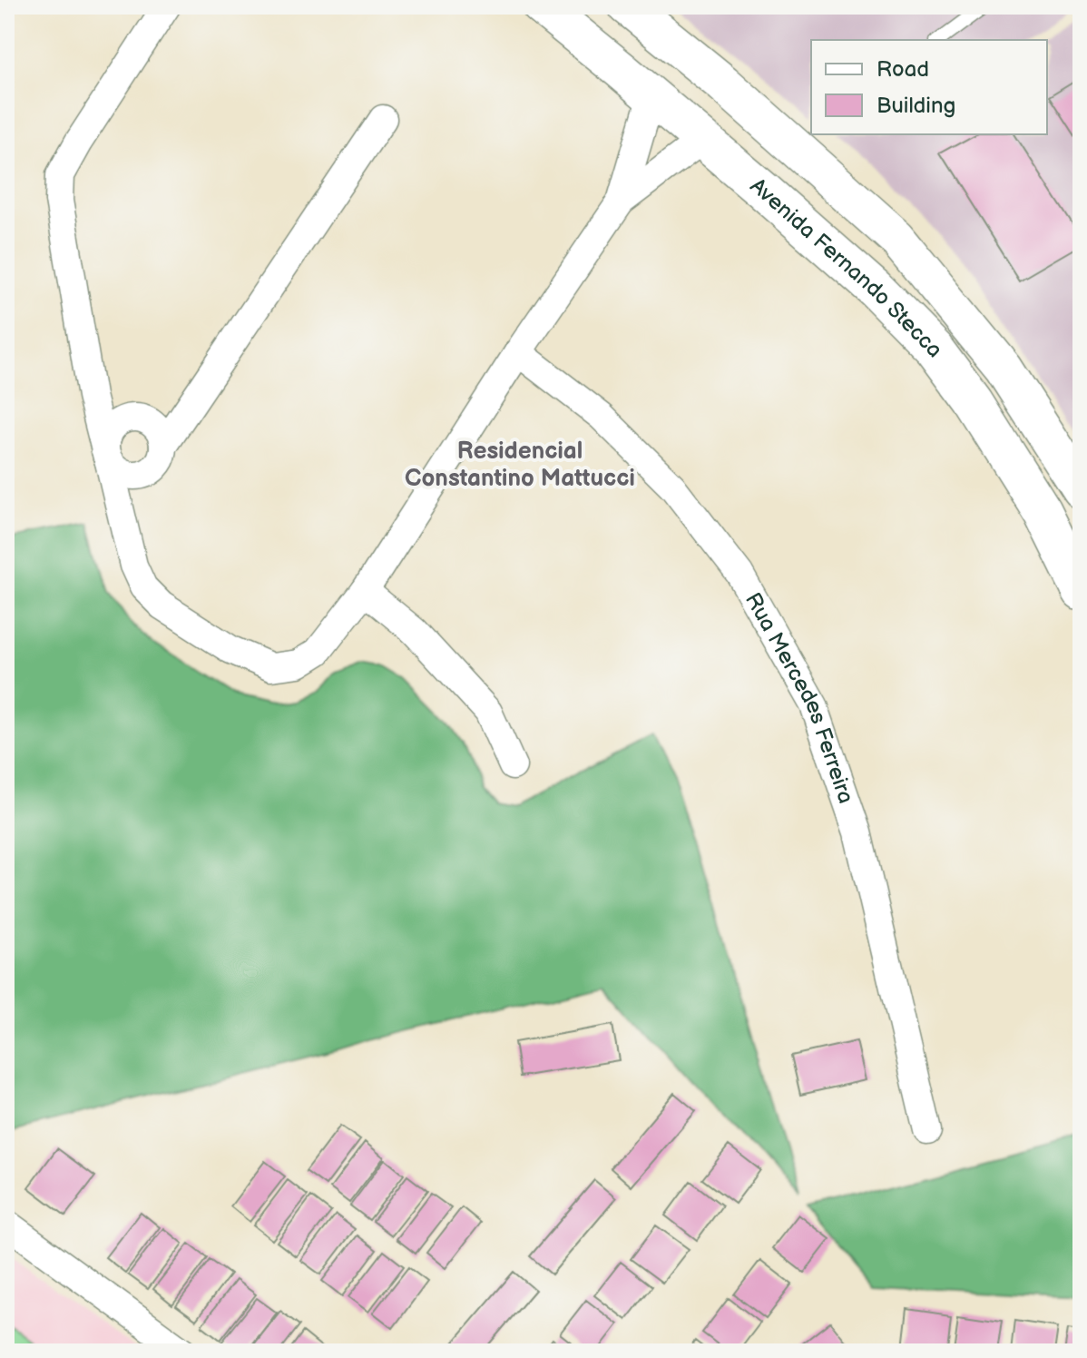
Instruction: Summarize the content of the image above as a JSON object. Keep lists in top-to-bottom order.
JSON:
{
  "streets": {
    "main road": ["Avenida Fernando Stecca"],
    "street": ["Rua Mercedes Ferreira"]
  },
  "districts": ["Residencial Constantino Mattucci"],
  "legend": ["Road", "Building"]
}
